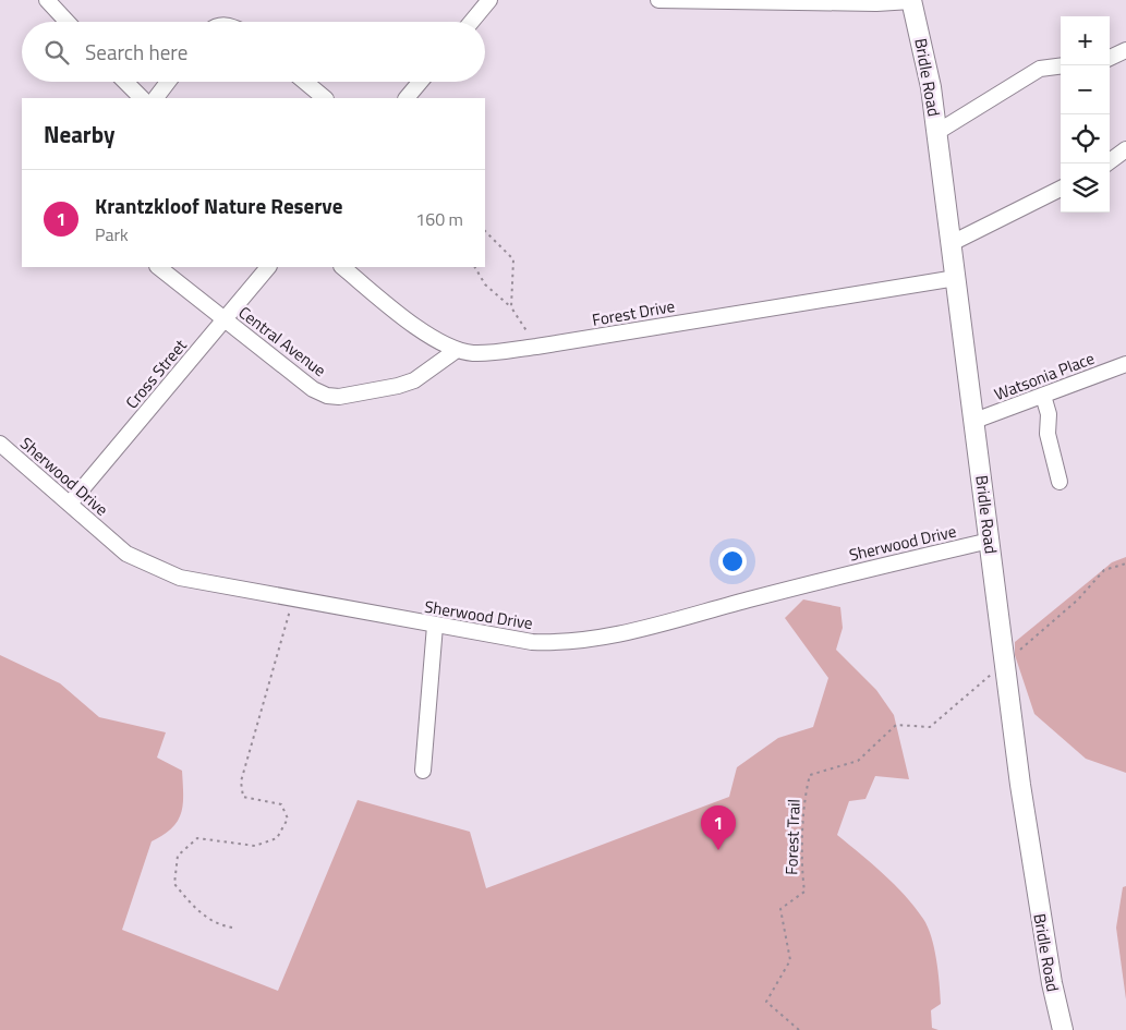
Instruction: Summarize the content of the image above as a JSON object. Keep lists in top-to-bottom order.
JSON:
{
  "streets": {
    "main road": ["Bridle Road"],
    "street": [
      "Forest Drive",
      "Central Avenue",
      "Cross Street",
      "Watsonia Place",
      "Sherwood Drive"
    ],
    "path": ["Forest Trail"]
  },
  "crossings": [
    ["Bridle Road", "Forest Drive"],
    ["Bridle Road", "Watsonia Place"],
    ["Bridle Road", "Sherwood Drive"],
    ["Bridle Road", "Forest Trail"],
    ["Forest Drive", "Central Avenue"],
    ["Central Avenue", "Cross Street"],
    ["Cross Street", "Sherwood Drive"]
  ],
  "page": {
    "map_buttons": ["+", "−"],
    "search": "Search here",
    "heading": "Nearby",
    "list": [
      {
        "mark": "1",
        "name": "Krantzkloof Nature Reserve",
        "note": "Park",
        "value": "160 m"
      }
    ],
    "pins": "1"
  }
}
